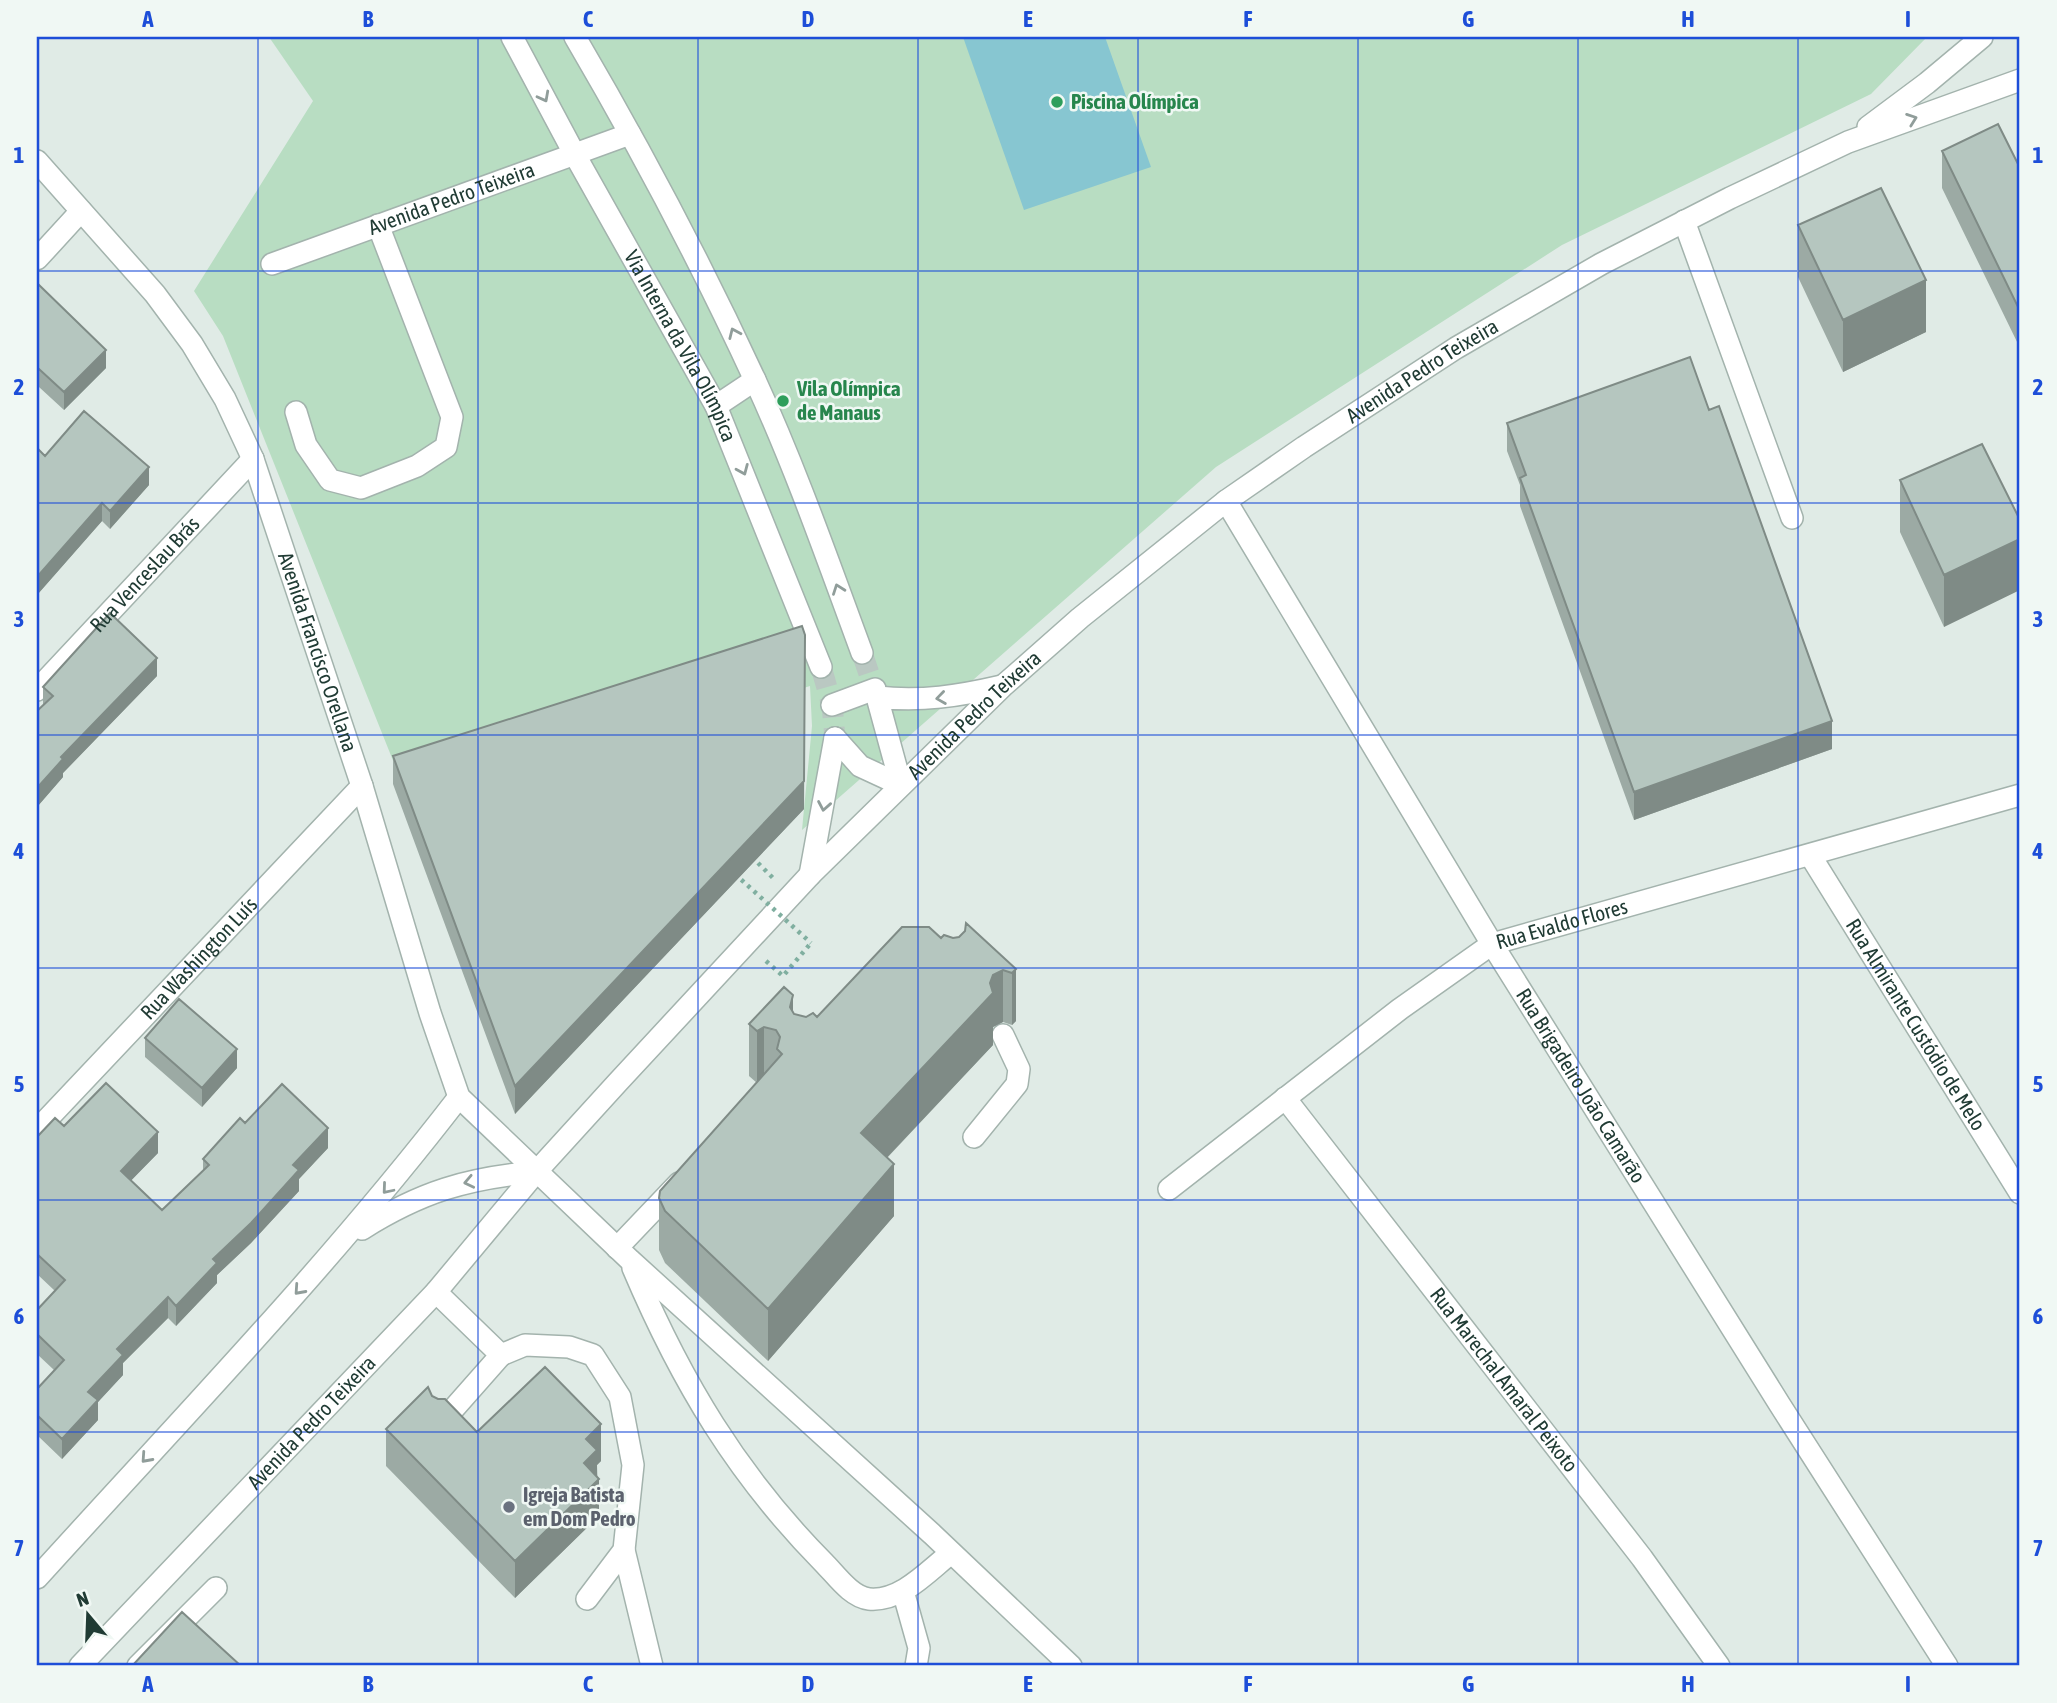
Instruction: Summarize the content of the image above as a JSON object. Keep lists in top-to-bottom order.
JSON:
{
  "streets": {
    "street": [
      "Avenida Pedro Teixeira",
      "Via Interna da Vila Olímpica",
      "Rua Venceslau Brás",
      "Avenida Francisco Orellana",
      "Rua Evaldo Flores",
      "Rua Washington Luís",
      "Rua Almirante Custódio de Melo",
      "Rua Brigadeiro João Camarão",
      "Rua Marechal Amaral Peixoto"
    ]
  },
  "crossings": [
    ["Avenida Pedro Teixeira", "Via Interna da Vila Olímpica"],
    ["Avenida Pedro Teixeira", "Avenida Francisco Orellana"],
    ["Avenida Pedro Teixeira", "Rua Brigadeiro João Camarão"],
    ["Rua Venceslau Brás", "Avenida Francisco Orellana"],
    ["Avenida Francisco Orellana", "Rua Washington Luís"],
    ["Rua Evaldo Flores", "Rua Almirante Custódio de Melo"],
    ["Rua Evaldo Flores", "Rua Brigadeiro João Camarão"],
    ["Rua Evaldo Flores", "Rua Marechal Amaral Peixoto"]
  ],
  "places": ["Piscina Olímpica", "Vila Olímpica de Manaus", "Igreja Batista em Dom Pedro"],
  "north": "top",
  "grid": {
    "columns": [
      "A",
      "B",
      "C",
      "D",
      "E",
      "F",
      "G",
      "H",
      "I"
    ],
    "rows": [
      "1",
      "2",
      "3",
      "4",
      "5",
      "6",
      "7"
    ]
  }
}
